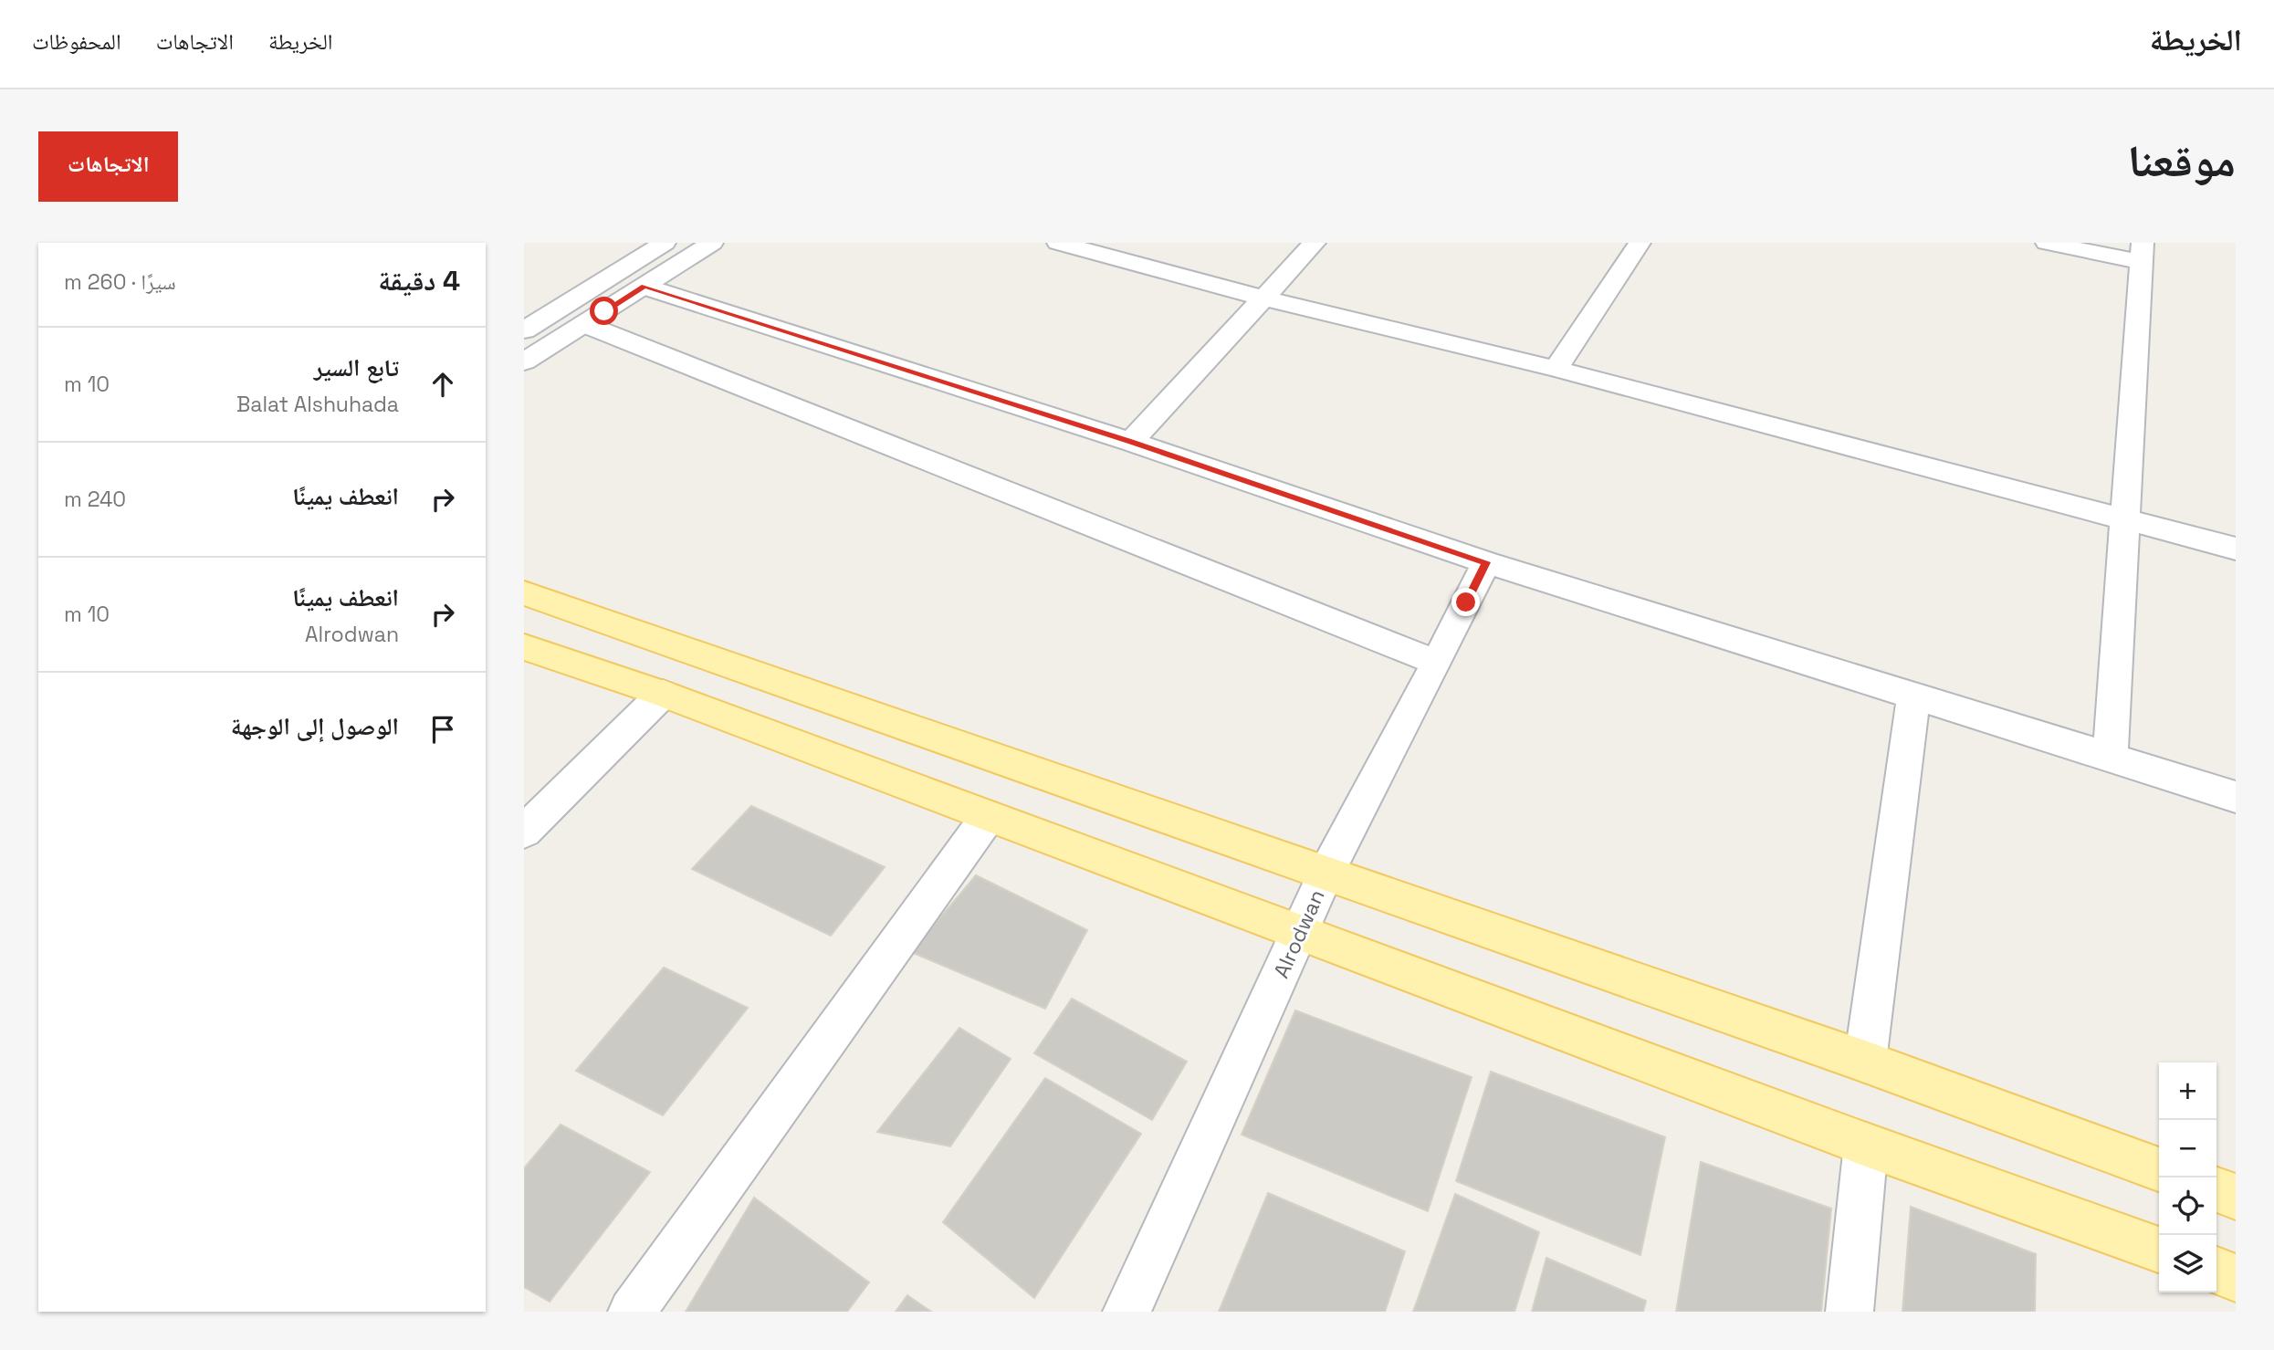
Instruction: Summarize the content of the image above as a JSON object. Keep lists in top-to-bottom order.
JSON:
{
  "streets": {
    "street": ["Alrodwan"]
  },
  "page": {
    "header": "الخريطة",
    "nav": ["الخريطة", "الاتجاهات", "المحفوظات"],
    "title": "موقعنا",
    "buttons": "الاتجاهات",
    "heading": ["4 دقيقة", "سيرًا · 260 m"],
    "list": [
      ["تابع السير", "Balat Alshuhada", "10 m"],
      ["انعطف يمينًا", "240 m"],
      ["انعطف يمينًا", "Alrodwan", "10 m"],
      "الوصول إلى الوجهة"
    ],
    "map_buttons": ["+", "−"]
  }
}
